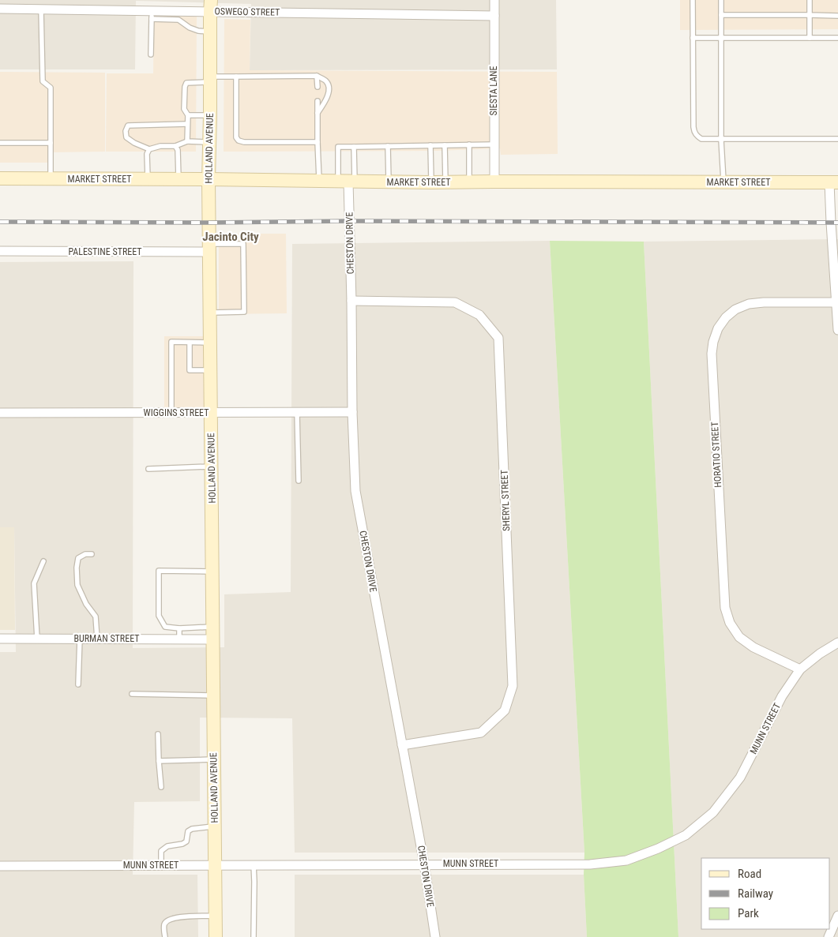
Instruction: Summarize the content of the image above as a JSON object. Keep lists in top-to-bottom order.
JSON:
{
  "streets": {
    "main road": ["HOLLAND AVENUE", "MARKET STREET"],
    "street": [
      "OSWEGO STREET",
      "SIESTA LANE",
      "CHESTON DRIVE",
      "PALESTINE STREET",
      "WIGGINS STREET",
      "HORATIO STREET",
      "SHERYL STREET",
      "BURMAN STREET",
      "MUNN STREET"
    ]
  },
  "crossings": [
    ["OSWEGO STREET", "SIESTA LANE"],
    ["OSWEGO STREET", "HOLLAND AVENUE"],
    ["SIESTA LANE", "MARKET STREET"],
    ["HOLLAND AVENUE", "MARKET STREET"],
    ["HOLLAND AVENUE", "PALESTINE STREET"],
    ["HOLLAND AVENUE", "WIGGINS STREET"],
    ["HOLLAND AVENUE", "BURMAN STREET"],
    ["HOLLAND AVENUE", "MUNN STREET"],
    ["MARKET STREET", "CHESTON DRIVE"],
    ["CHESTON DRIVE", "WIGGINS STREET"],
    ["CHESTON DRIVE", "SHERYL STREET"],
    ["CHESTON DRIVE", "MUNN STREET"],
    ["HORATIO STREET", "MUNN STREET"]
  ],
  "districts": ["Jacinto City"],
  "legend": ["Road", "Railway", "Park"]
}
